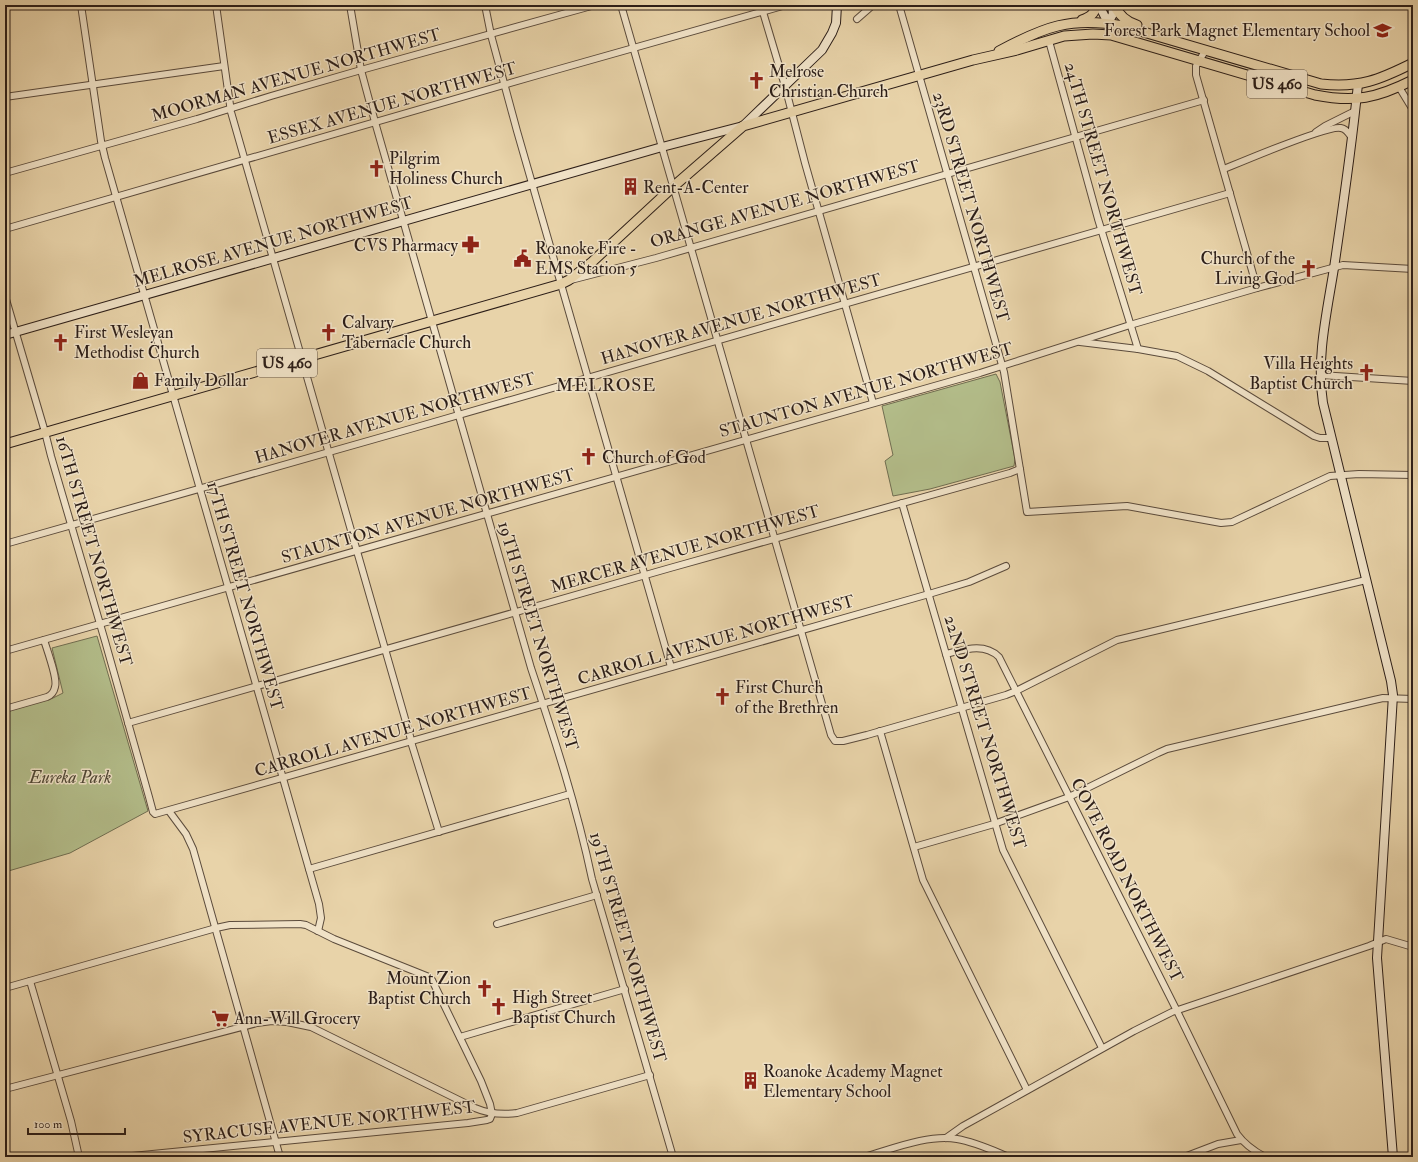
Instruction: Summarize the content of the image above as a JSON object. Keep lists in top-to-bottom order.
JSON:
{
  "streets": {
    "main road": ["US 460", "ORANGE AVENUE NORTHWEST", "MELROSE AVENUE NORTHWEST"],
    "street": [
      "MOORMAN AVENUE NORTHWEST",
      "ESSEX AVENUE NORTHWEST",
      "24TH STREET NORTHWEST",
      "23RD STREET NORTHWEST",
      "HANOVER AVENUE NORTHWEST",
      "STAUNTON AVENUE NORTHWEST",
      "MERCER AVENUE NORTHWEST",
      "16TH STREET NORTHWEST",
      "17TH STREET NORTHWEST",
      "19TH STREET NORTHWEST",
      "CARROLL AVENUE NORTHWEST",
      "22ND STREET NORTHWEST",
      "COVE ROAD NORTHWEST",
      "SYRACUSE AVENUE NORTHWEST"
    ]
  },
  "crossings": [
    ["MOORMAN AVENUE NORTHWEST", "17TH STREET NORTHWEST"],
    ["MOORMAN AVENUE NORTHWEST", "19TH STREET NORTHWEST"],
    ["US 460", "ORANGE AVENUE NORTHWEST"],
    ["US 460", "MELROSE AVENUE NORTHWEST"],
    ["ESSEX AVENUE NORTHWEST", "17TH STREET NORTHWEST"],
    ["ESSEX AVENUE NORTHWEST", "19TH STREET NORTHWEST"],
    ["24TH STREET NORTHWEST", "ORANGE AVENUE NORTHWEST"],
    ["24TH STREET NORTHWEST", "MELROSE AVENUE NORTHWEST"],
    ["24TH STREET NORTHWEST", "HANOVER AVENUE NORTHWEST"],
    ["24TH STREET NORTHWEST", "STAUNTON AVENUE NORTHWEST"],
    ["ORANGE AVENUE NORTHWEST", "23RD STREET NORTHWEST"],
    ["ORANGE AVENUE NORTHWEST", "16TH STREET NORTHWEST"],
    ["ORANGE AVENUE NORTHWEST", "17TH STREET NORTHWEST"],
    ["ORANGE AVENUE NORTHWEST", "19TH STREET NORTHWEST"],
    ["23RD STREET NORTHWEST", "MELROSE AVENUE NORTHWEST"],
    ["23RD STREET NORTHWEST", "HANOVER AVENUE NORTHWEST"],
    ["23RD STREET NORTHWEST", "STAUNTON AVENUE NORTHWEST"],
    ["23RD STREET NORTHWEST", "MERCER AVENUE NORTHWEST"],
    ["MELROSE AVENUE NORTHWEST", "16TH STREET NORTHWEST"],
    ["MELROSE AVENUE NORTHWEST", "17TH STREET NORTHWEST"],
    ["MELROSE AVENUE NORTHWEST", "19TH STREET NORTHWEST"],
    ["HANOVER AVENUE NORTHWEST", "16TH STREET NORTHWEST"],
    ["HANOVER AVENUE NORTHWEST", "17TH STREET NORTHWEST"],
    ["HANOVER AVENUE NORTHWEST", "19TH STREET NORTHWEST"],
    ["STAUNTON AVENUE NORTHWEST", "16TH STREET NORTHWEST"],
    ["STAUNTON AVENUE NORTHWEST", "17TH STREET NORTHWEST"],
    ["STAUNTON AVENUE NORTHWEST", "19TH STREET NORTHWEST"],
    ["MERCER AVENUE NORTHWEST", "16TH STREET NORTHWEST"],
    ["MERCER AVENUE NORTHWEST", "17TH STREET NORTHWEST"],
    ["MERCER AVENUE NORTHWEST", "19TH STREET NORTHWEST"],
    ["MERCER AVENUE NORTHWEST", "22ND STREET NORTHWEST"],
    ["16TH STREET NORTHWEST", "CARROLL AVENUE NORTHWEST"],
    ["17TH STREET NORTHWEST", "CARROLL AVENUE NORTHWEST"],
    ["19TH STREET NORTHWEST", "CARROLL AVENUE NORTHWEST"],
    ["19TH STREET NORTHWEST", "SYRACUSE AVENUE NORTHWEST"],
    ["CARROLL AVENUE NORTHWEST", "22ND STREET NORTHWEST"],
    ["22ND STREET NORTHWEST", "COVE ROAD NORTHWEST"]
  ],
  "districts": ["MELROSE"],
  "parks": ["Eureka Park"],
  "places": {
    "school or university": ["Forest Park Magnet Elementary School"],
    "church": [
      "Melrose Christian Church",
      "Pilgrim Holiness Church",
      "Church of the Living God",
      "Calvary Tabernacle Church",
      "First Wesleyan Methodist Church",
      "Villa Heights Baptist Church",
      "Church of God",
      "First Church of the Brethren",
      "Mount Zion Baptist Church",
      "High Street Baptist Church"
    ],
    "building": ["Rent-A-Center", "Roanoke Academy Magnet Elementary School"],
    "pharmacy": ["CVS Pharmacy"],
    "public building": ["Roanoke Fire - EMS Station 5"],
    "shop": ["Family Dollar"],
    "supermarket": ["Ann-Will Grocery"]
  },
  "scale_bar": "100 m"
}
